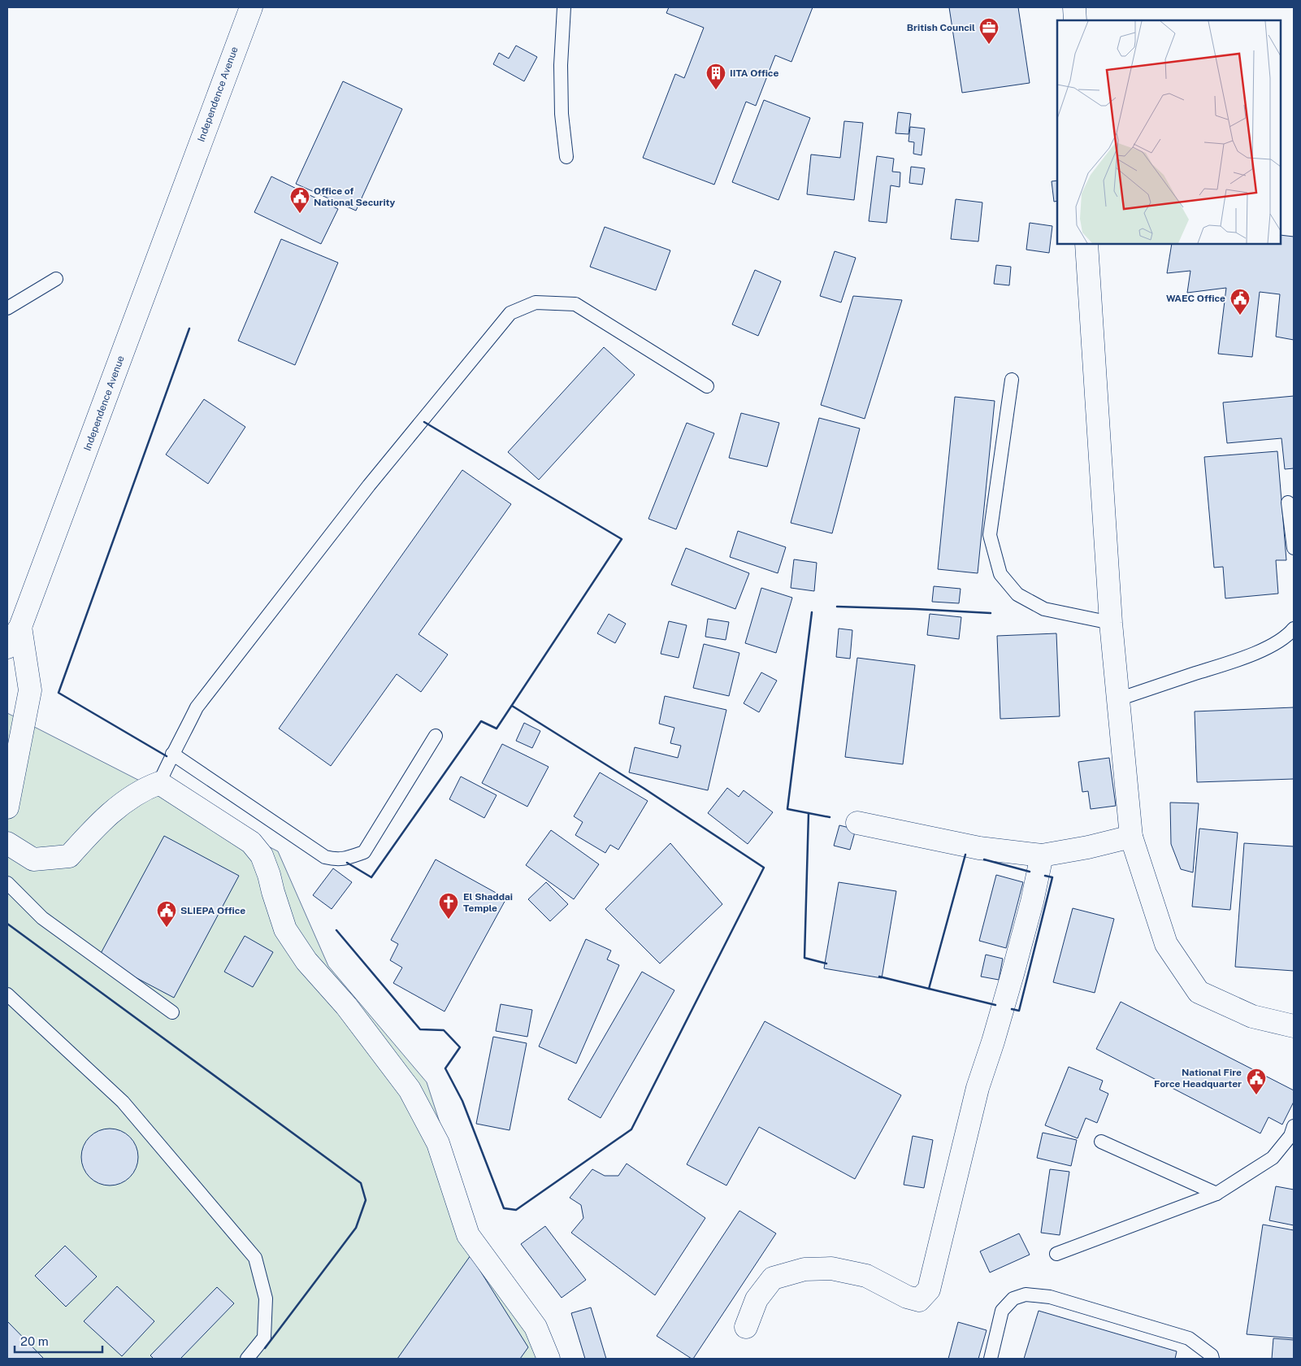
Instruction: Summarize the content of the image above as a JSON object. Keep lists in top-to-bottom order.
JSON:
{
  "streets": {
    "street": ["Independence Avenue"]
  },
  "places": {
    "office": ["British Council"],
    "building": ["IITA Office"],
    "public building": [
      "Office of National Security",
      "WAEC Office",
      "SLIEPA Office",
      "National Fire Force Headquarter"
    ],
    "church": ["El Shaddai Temple"]
  },
  "scale_bar": "20 m"
}
